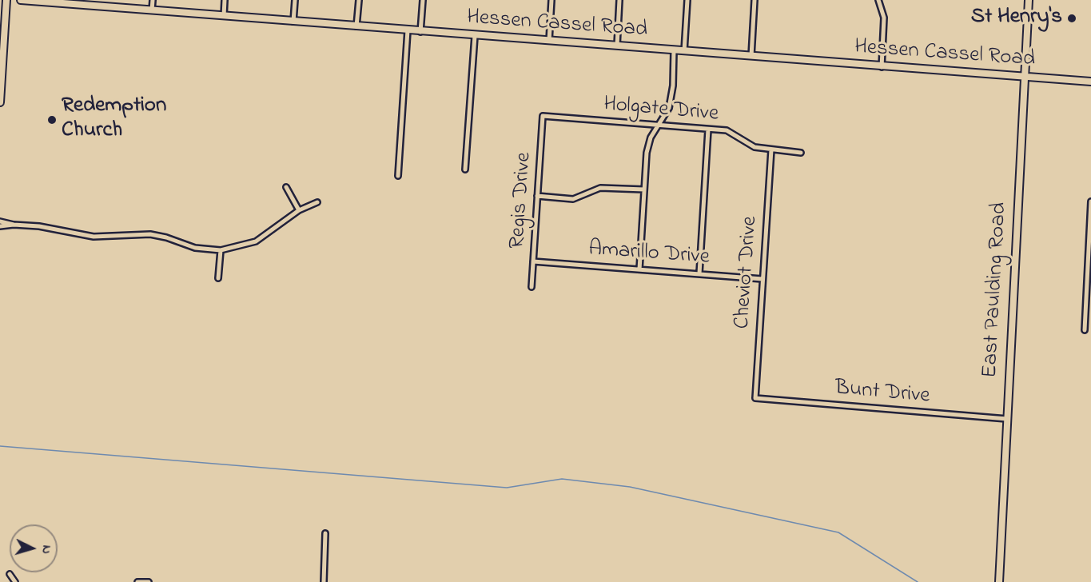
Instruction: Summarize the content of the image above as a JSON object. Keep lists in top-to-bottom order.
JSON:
{
  "streets": {
    "main road": ["Hessen Cassel Road", "East Paulding Road"],
    "street": [
      "Holgate Drive",
      "Regis Drive",
      "Amarillo Drive",
      "Cheviot Drive",
      "Bunt Drive"
    ]
  },
  "crossings": [
    ["Hessen Cassel Road", "East Paulding Road"],
    ["Holgate Drive", "Regis Drive"],
    ["Holgate Drive", "Cheviot Drive"],
    ["Regis Drive", "Amarillo Drive"],
    ["Amarillo Drive", "Cheviot Drive"],
    ["Cheviot Drive", "Bunt Drive"],
    ["East Paulding Road", "Bunt Drive"]
  ],
  "places": ["St Henry's", "Redemption Church"],
  "north": "right"
}
